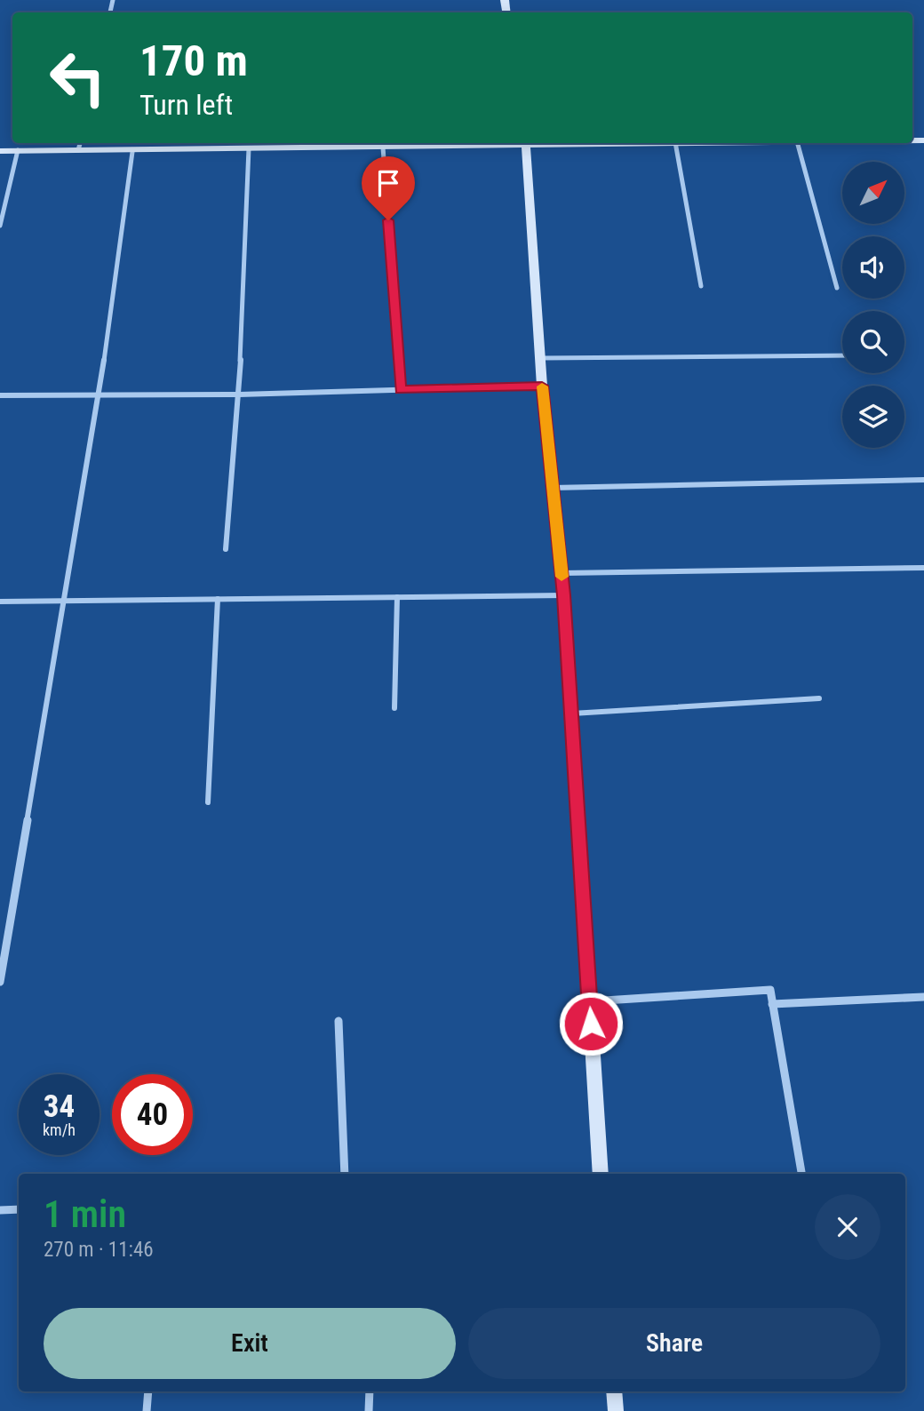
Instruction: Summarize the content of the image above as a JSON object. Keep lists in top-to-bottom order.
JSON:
{
  "north": "top right",
  "page": {
    "turn": ["170 m", "Turn left"],
    "speed": "34 km/h",
    "limit": "40",
    "heading": ["1 min", "270 m · 11:46"],
    "buttons": ["Exit", "Share"]
  }
}
